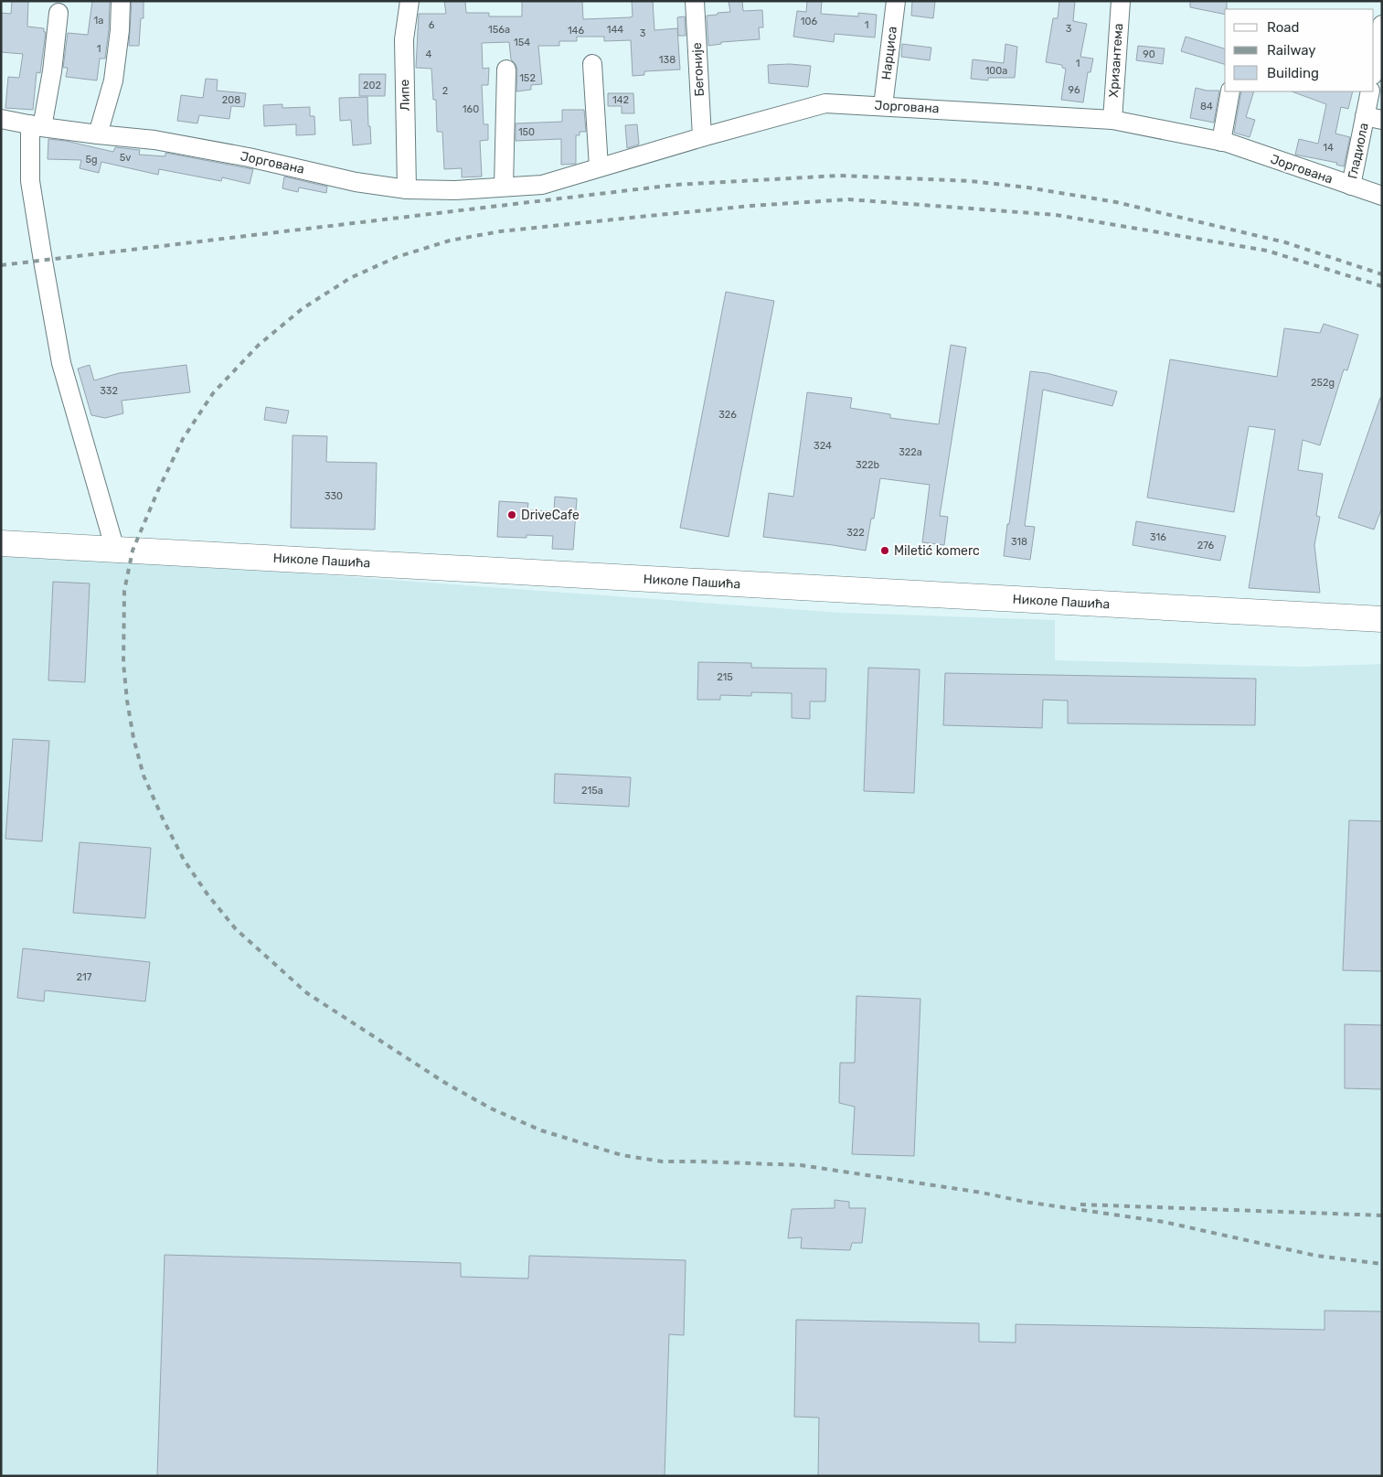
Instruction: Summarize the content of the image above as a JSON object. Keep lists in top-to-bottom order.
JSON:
{
  "streets": {
    "main road": ["Николе Пашића"],
    "street": [
      "Нарциса",
      "Хризантема",
      "Бегоније",
      "Липе",
      "Јоргована",
      "Гладиола"
    ]
  },
  "crossings": [
    ["Нарциса", "Јоргована"],
    ["Хризантема", "Јоргована"],
    ["Бегоније", "Јоргована"],
    ["Липе", "Јоргована"],
    ["Јоргована", "Гладиола"]
  ],
  "places": ["DriveCafe", "Miletić komerc"],
  "house_numbers": [
    "1a",
    "106",
    "6",
    "1",
    "3",
    "156a",
    "144",
    "146",
    "3",
    "154",
    "1",
    "4",
    "90",
    "138",
    "1",
    "100a",
    "152",
    "202",
    "96",
    "2",
    "208",
    "142",
    "84",
    "160",
    "150",
    "14",
    "5v",
    "5g",
    "252g",
    "332",
    "326",
    "324",
    "322a",
    "322b",
    "330",
    "322",
    "316",
    "318",
    "276",
    "215",
    "215a",
    "217"
  ],
  "legend": ["Road", "Railway", "Building"]
}
